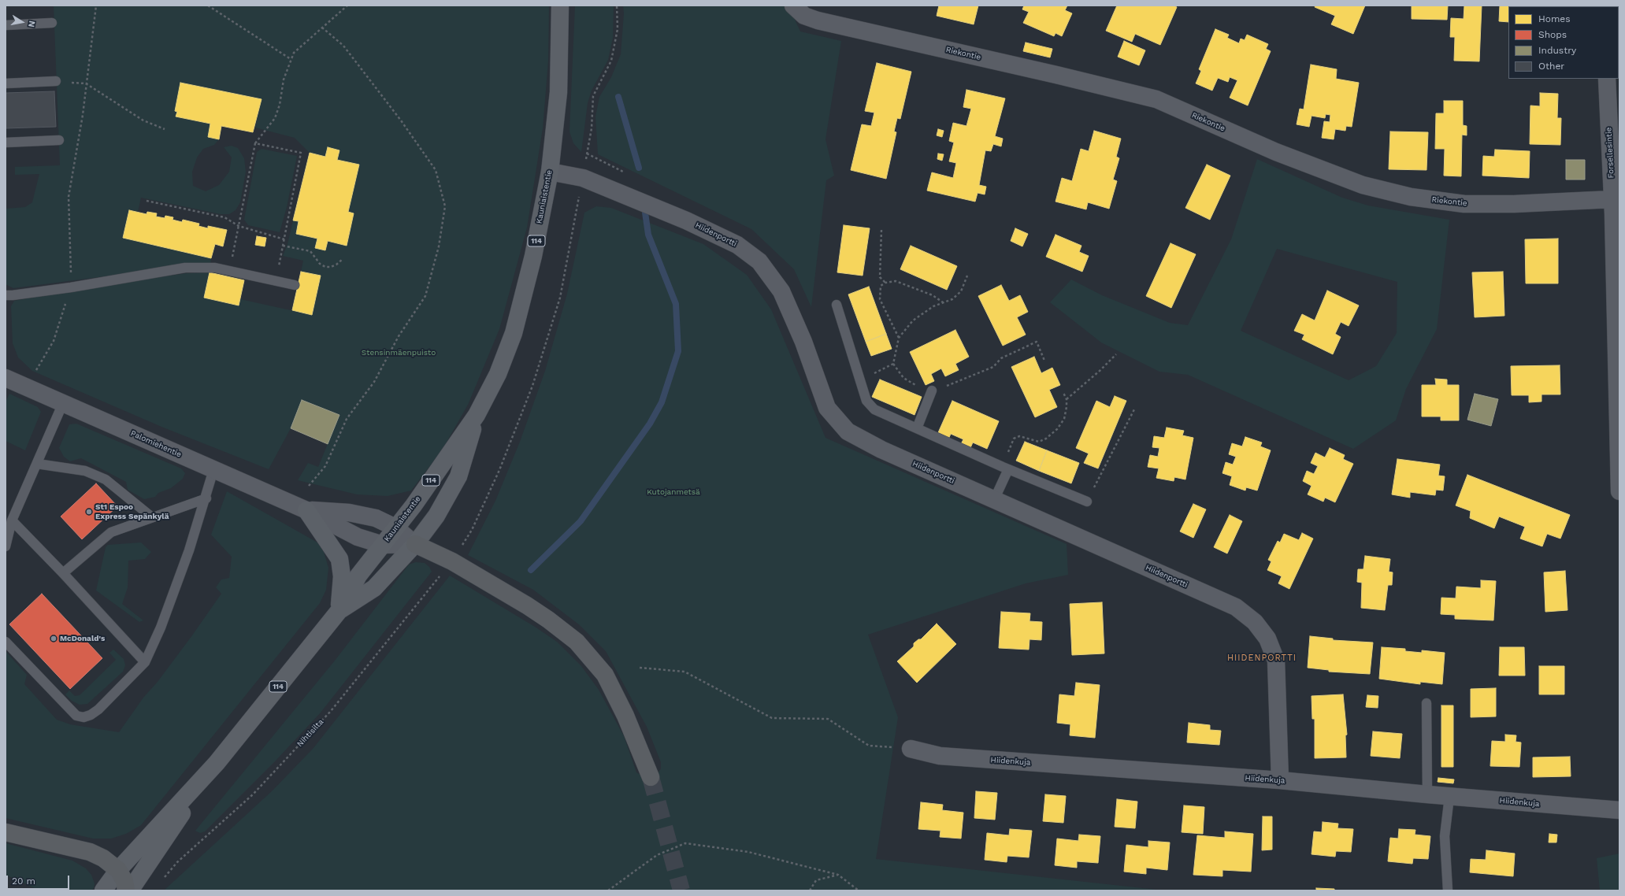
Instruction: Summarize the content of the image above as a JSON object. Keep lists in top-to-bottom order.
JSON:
{
  "streets": {
    "main road": ["Kauniaistentie", "114"],
    "street": [
      "Riekontie",
      "Forsellesintie",
      "Hiidenportti",
      "Palomiehentie",
      "Hiidenkuja"
    ],
    "path": ["Nihtisilta"]
  },
  "crossings": [
    ["Riekontie", "Forsellesintie"],
    ["Kauniaistentie", "Hiidenportti"],
    ["Kauniaistentie", "114"],
    ["Kauniaistentie", "Palomiehentie"],
    ["Hiidenportti", "Nihtisilta"],
    ["Hiidenportti", "Hiidenkuja"],
    ["114", "Palomiehentie"]
  ],
  "districts": ["HIIDENPORTTI"],
  "parks": ["Stensinmäenpuisto", "Kutojanmetsä"],
  "places": ["St1 Espoo Express Sepänkylä", "McDonald's"],
  "legend": [
    "Homes",
    "Shops",
    "Industry",
    "Other"
  ],
  "scale_bar": "20 m",
  "north": "right"
}
